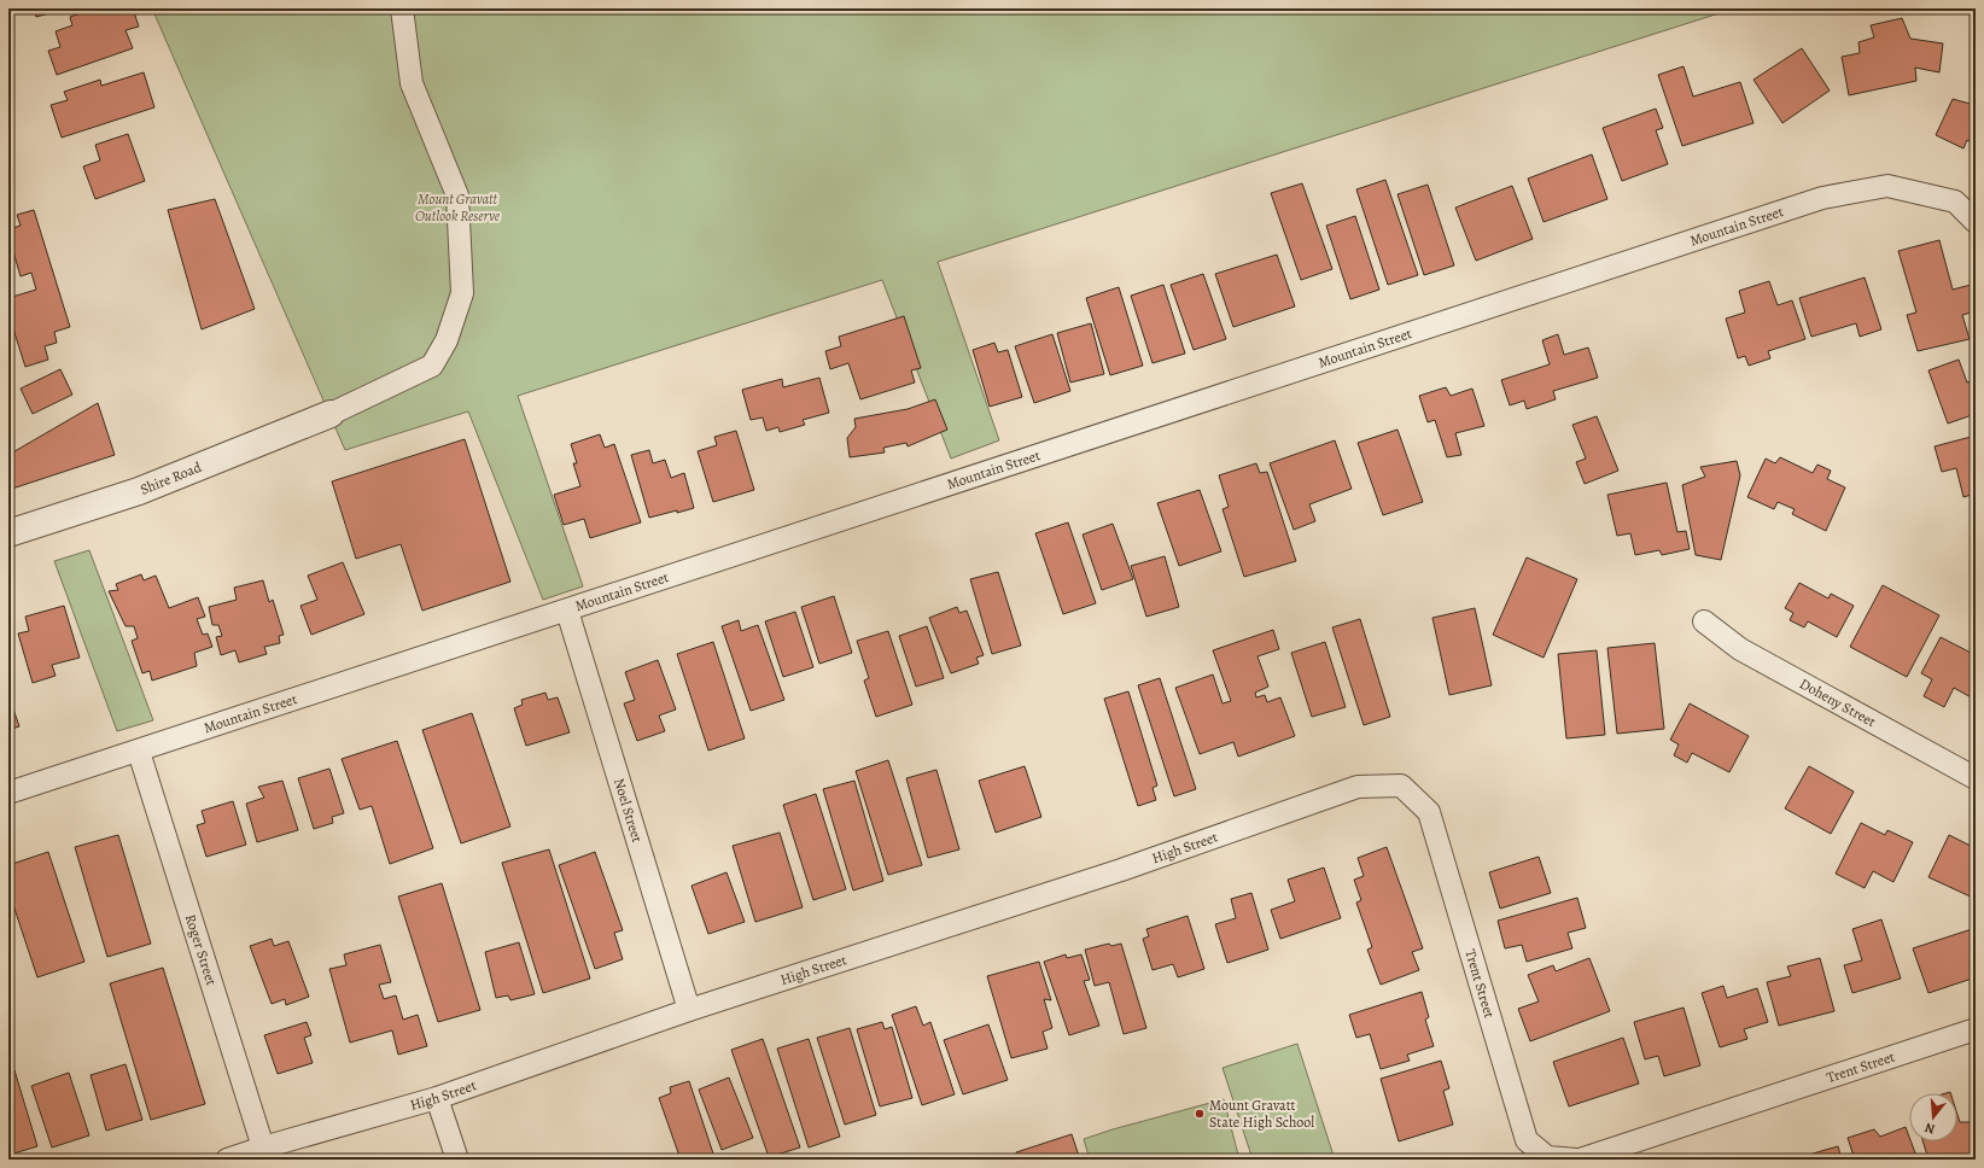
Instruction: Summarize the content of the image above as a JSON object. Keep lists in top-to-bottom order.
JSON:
{
  "streets": {
    "street": [
      "Mountain Street",
      "Shire Road",
      "Doheny Street",
      "Noel Street",
      "High Street",
      "Roger Street",
      "Trent Street"
    ]
  },
  "crossings": [
    ["Mountain Street", "Noel Street"],
    ["Mountain Street", "Roger Street"],
    ["Noel Street", "High Street"],
    ["High Street", "Roger Street"],
    ["High Street", "Trent Street"]
  ],
  "parks": ["Mount Gravatt Outlook Reserve"],
  "places": ["Mount Gravatt State High School"],
  "north": "bottom"
}
